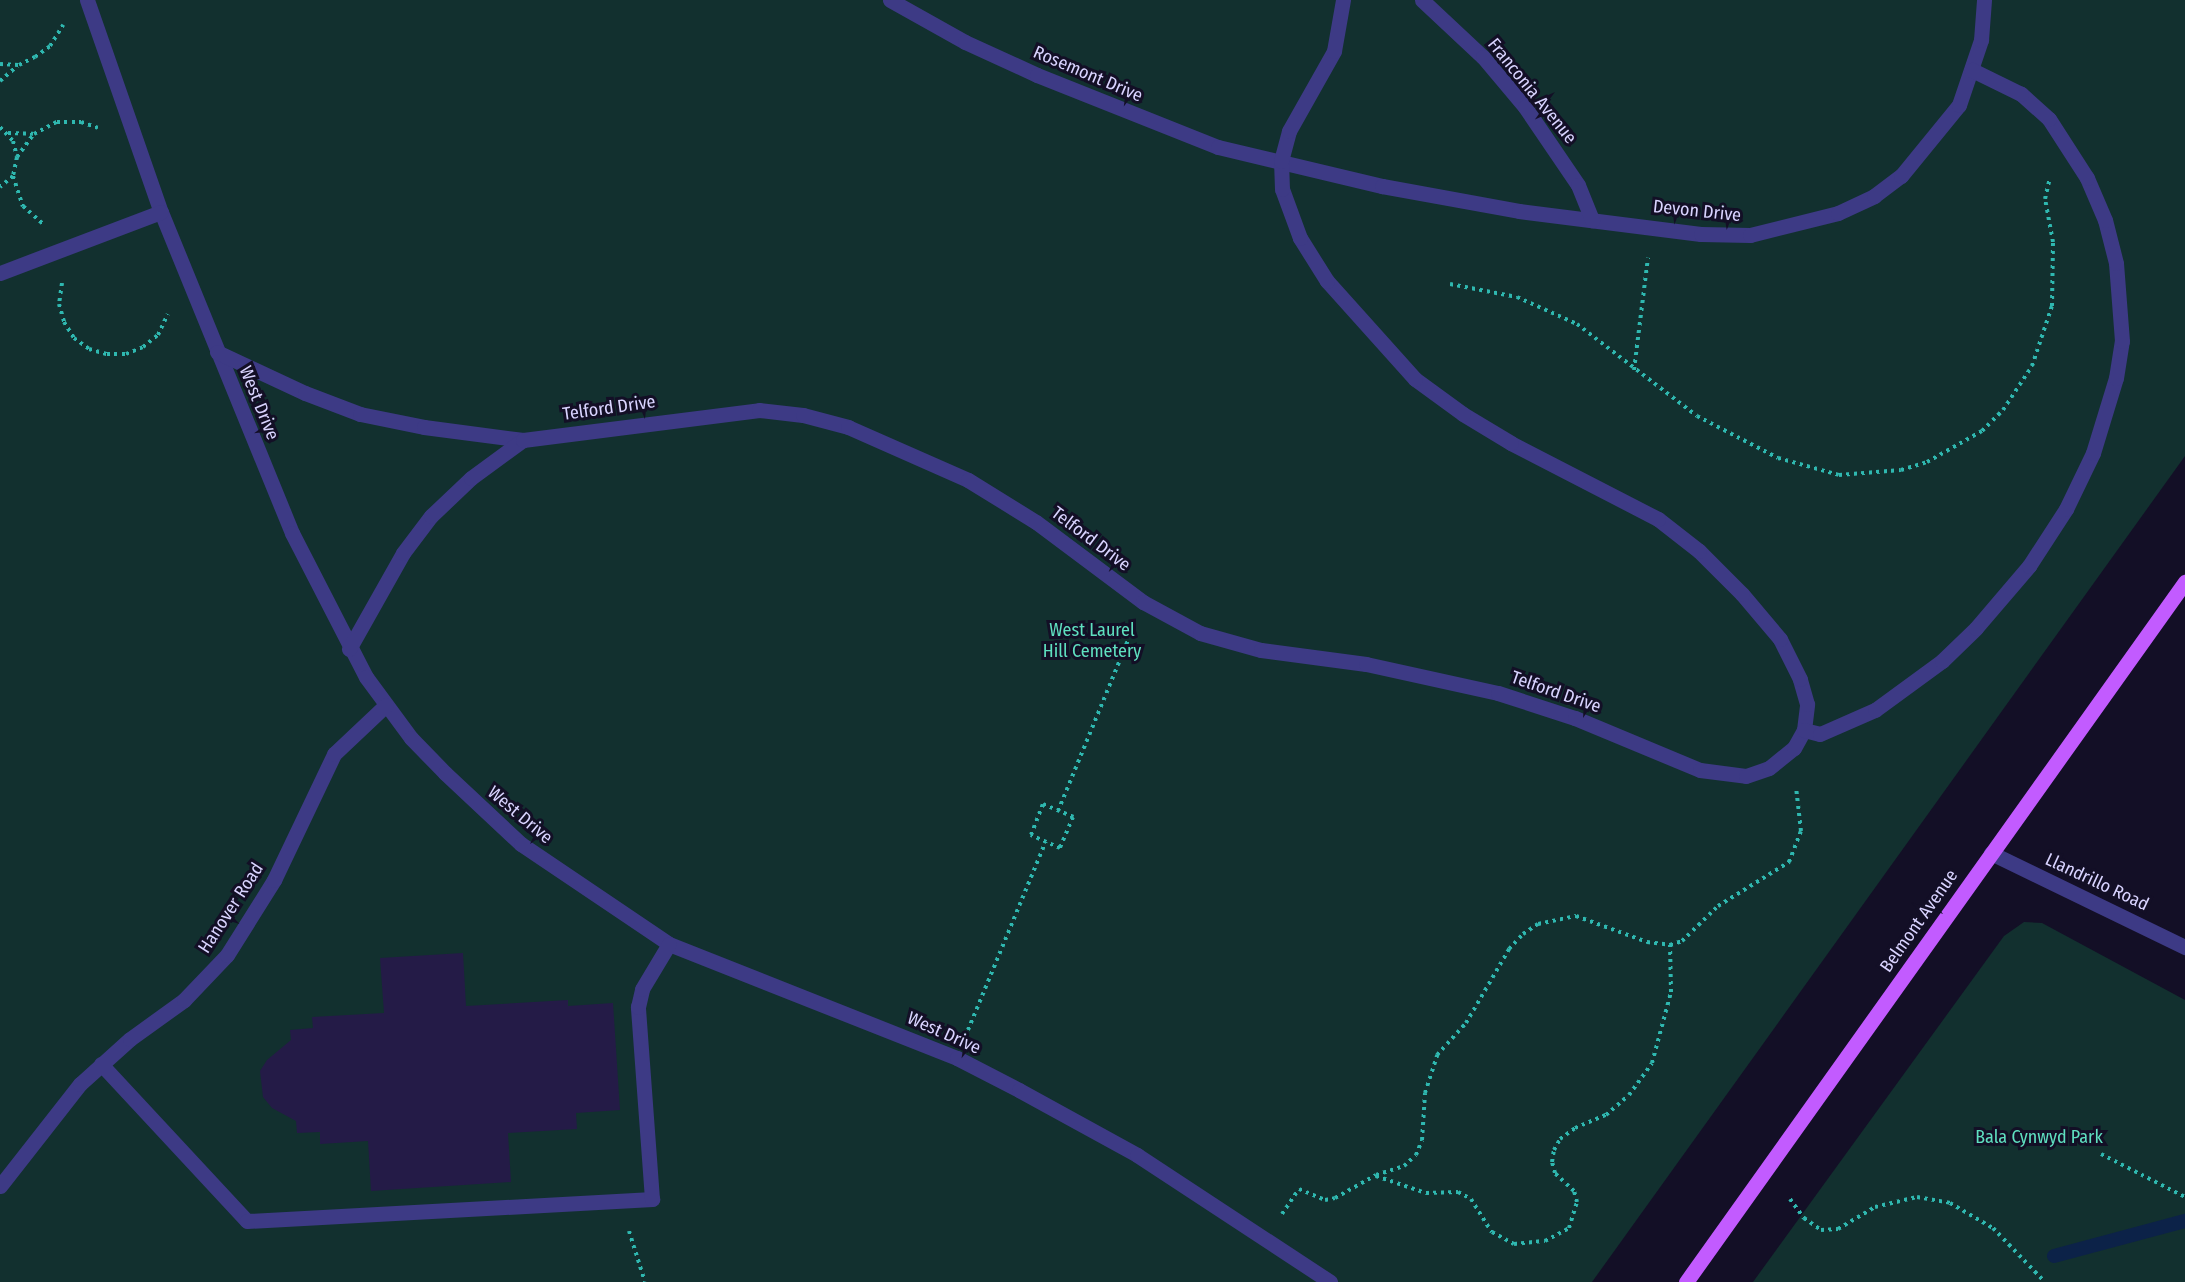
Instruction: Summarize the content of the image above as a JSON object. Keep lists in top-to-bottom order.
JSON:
{
  "streets": {
    "main road": ["Belmont Avenue"],
    "street": [
      "Rosemont Drive",
      "Franconia Avenue",
      "Devon Drive",
      "West Drive",
      "Telford Drive",
      "Llandrillo Road",
      "Hanover Road"
    ]
  },
  "crossings": [
    ["Rosemont Drive", "Devon Drive"],
    ["Franconia Avenue", "Devon Drive"],
    ["West Drive", "Telford Drive"],
    ["West Drive", "Hanover Road"],
    ["Llandrillo Road", "Belmont Avenue"]
  ],
  "parks": ["West Laurel Hill Cemetery", "Bala Cynwyd Park"]
}
